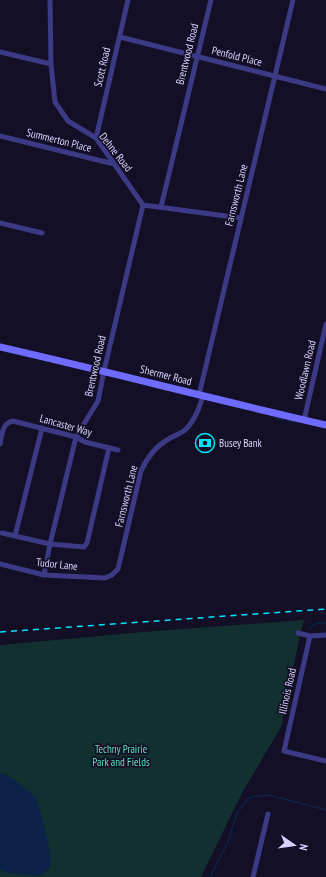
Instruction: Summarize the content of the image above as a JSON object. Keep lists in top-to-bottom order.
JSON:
{
  "streets": {
    "main road": ["Shermer Road"],
    "street": [
      "Brentwood Road",
      "Penfold Place",
      "Scott Road",
      "Summerton Place",
      "Dehne Road",
      "Farnsworth Lane",
      "Woodlawn Road",
      "Lancaster Way",
      "Tudor Lane",
      "Illinois Road"
    ]
  },
  "crossings": [
    ["Brentwood Road", "Penfold Place"],
    ["Brentwood Road", "Dehne Road"],
    ["Brentwood Road", "Shermer Road"],
    ["Brentwood Road", "Lancaster Way"],
    ["Brentwood Road", "Tudor Lane"],
    ["Penfold Place", "Scott Road"],
    ["Penfold Place", "Farnsworth Lane"],
    ["Scott Road", "Dehne Road"],
    ["Summerton Place", "Dehne Road"],
    ["Farnsworth Lane", "Shermer Road"],
    ["Farnsworth Lane", "Tudor Lane"],
    ["Woodlawn Road", "Shermer Road"]
  ],
  "parks": ["Techny Prairie Park and Fields"],
  "places": {
    "bank": ["Busey Bank"]
  },
  "north": "right"
}
